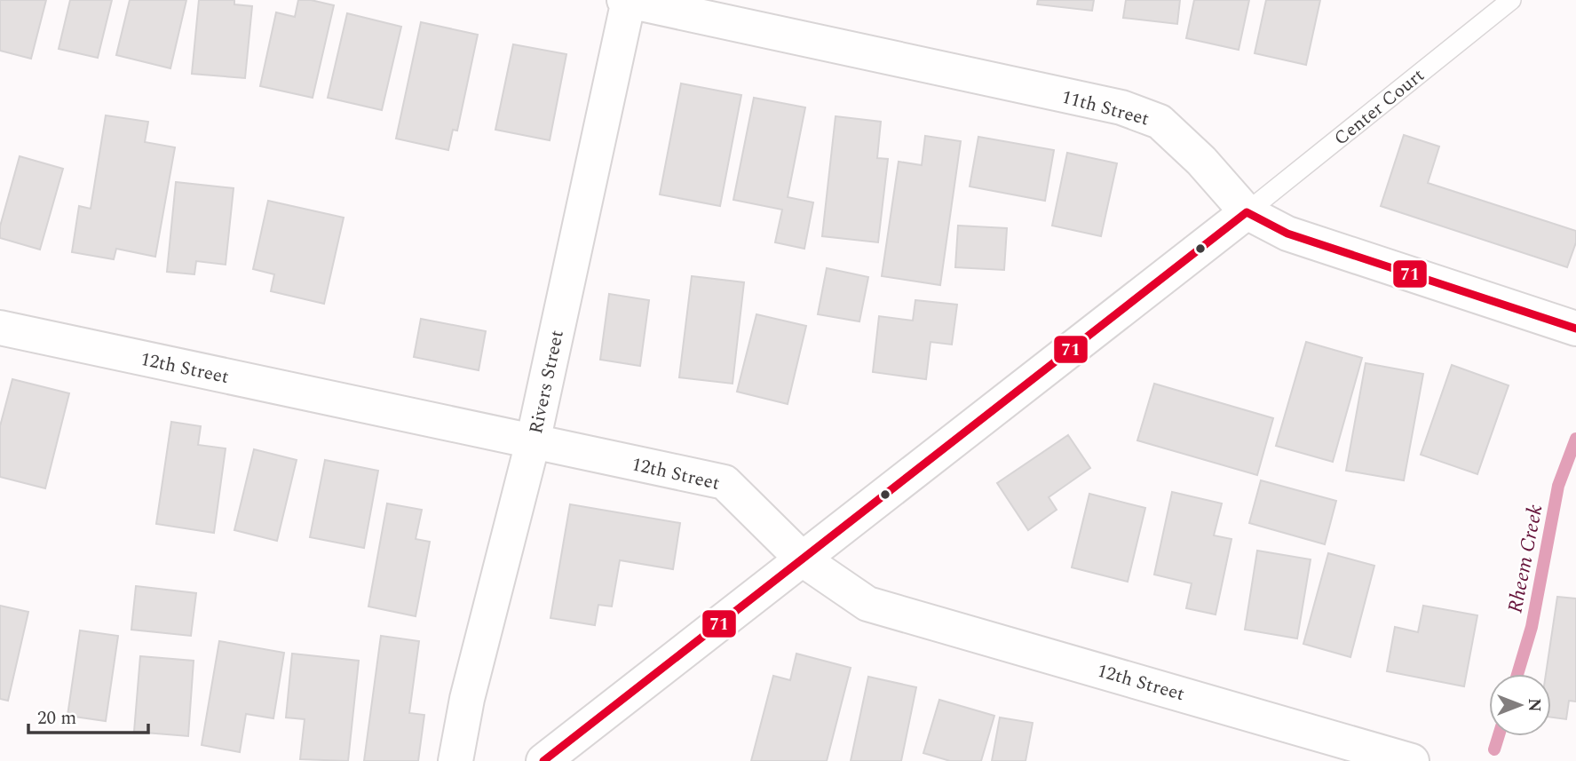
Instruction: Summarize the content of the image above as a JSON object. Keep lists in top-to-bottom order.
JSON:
{
  "streets": {
    "street": ["11th Street", "12th Street", "Rivers Street"],
    "lane": ["Center Court"]
  },
  "crossings": [
    ["Center Court", "11th Street"],
    ["11th Street", "Rivers Street"],
    ["12th Street", "Rivers Street"]
  ],
  "water": ["Rheem Creek"],
  "lines": ["transit line 71"],
  "scale_bar": "20 m",
  "north": "right"
}
